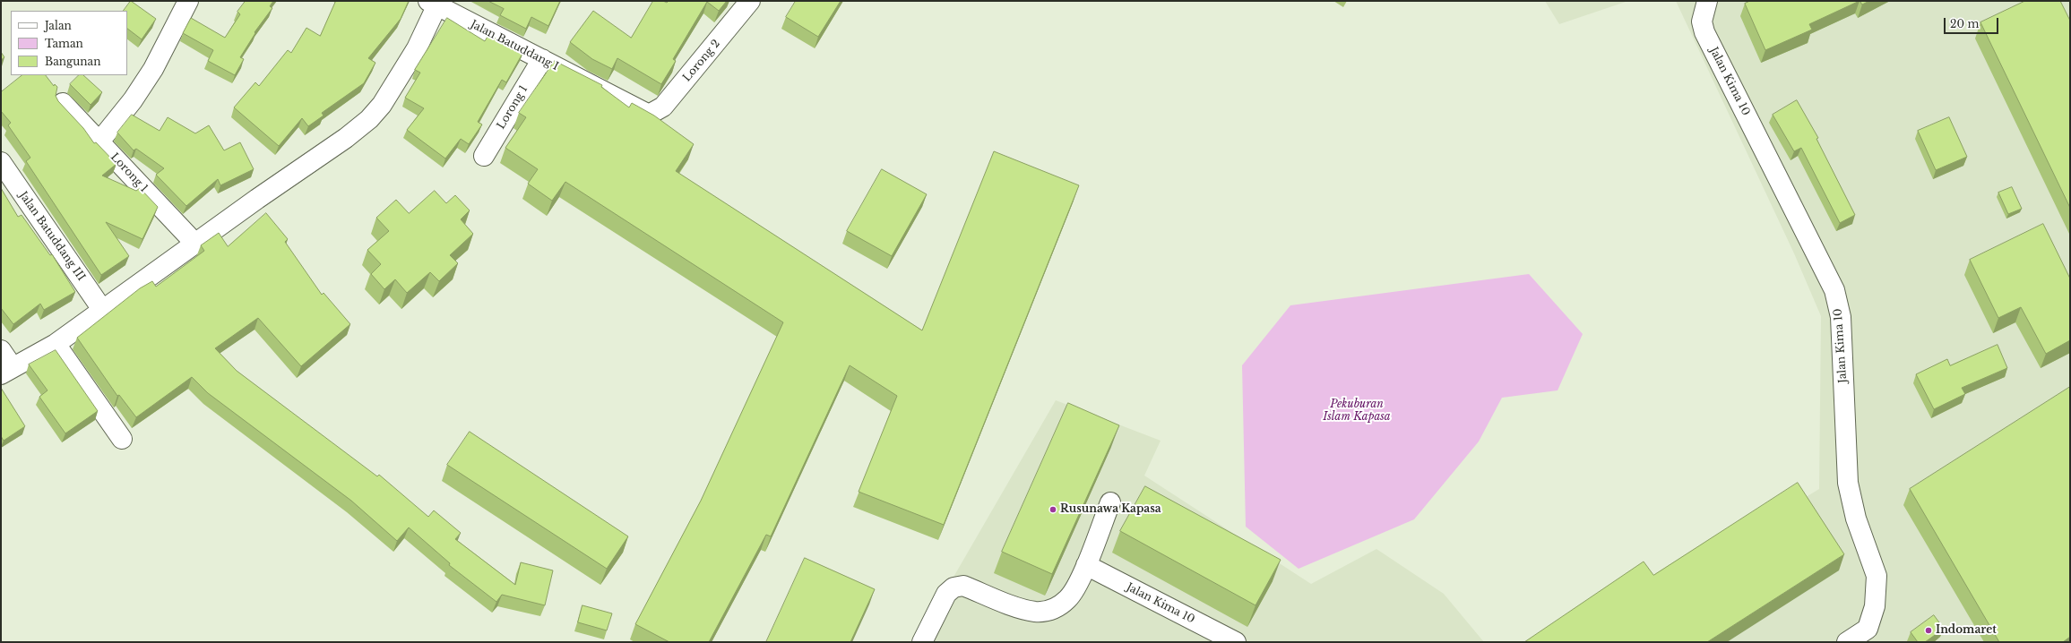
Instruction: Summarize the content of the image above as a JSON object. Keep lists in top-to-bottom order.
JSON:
{
  "streets": {
    "street": [
      "Jalan Batuddang I",
      "Lorong 2",
      "Jalan Kima 10",
      "Lorong 1",
      "Jalan Batuddang III"
    ]
  },
  "crossings": [
    ["Jalan Batuddang I", "Lorong 2"],
    ["Jalan Batuddang I", "Lorong 1"]
  ],
  "parks": ["Pekuburan Islam Kapasa"],
  "places": ["Rusunawa Kapasa", "Indomaret"],
  "legend": ["Jalan", "Taman", "Bangunan"],
  "scale_bar": "20 m"
}
